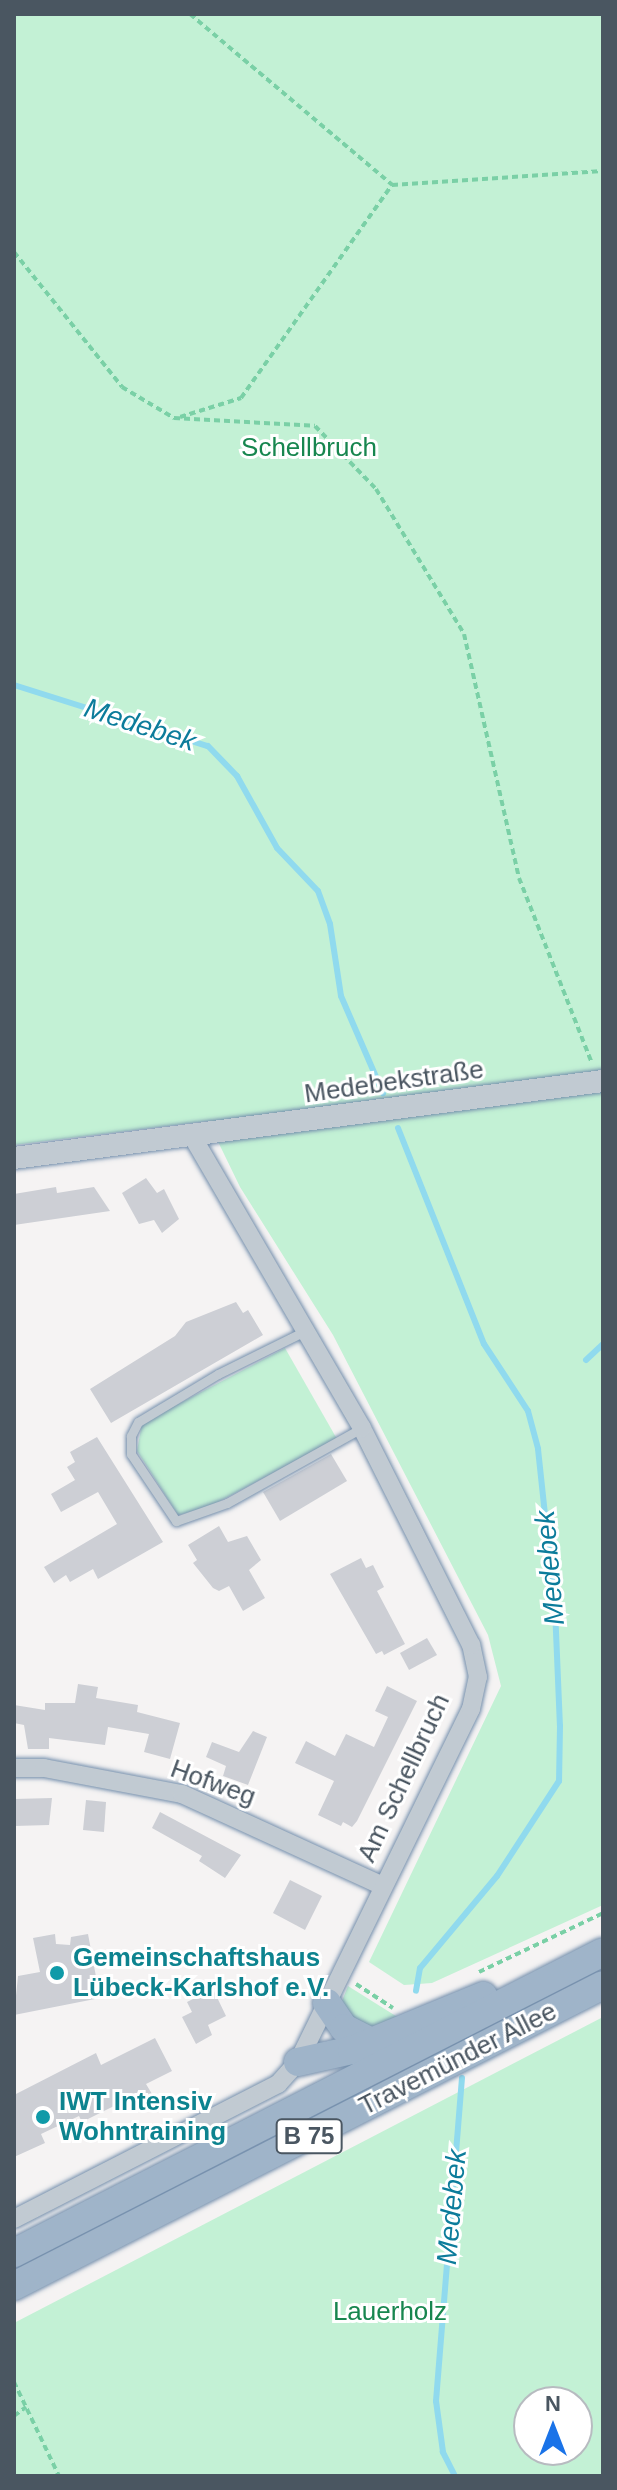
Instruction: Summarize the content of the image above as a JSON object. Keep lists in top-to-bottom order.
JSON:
{
  "streets": {
    "highway": ["Travemünder Allee", "B 75"],
    "street": ["Medebekstraße", "Am Schellbruch", "Hofweg"]
  },
  "crossings": [
    ["Medebekstraße", "Am Schellbruch"],
    ["Am Schellbruch", "Hofweg"]
  ],
  "water": ["Medebek"],
  "parks": ["Schellbruch", "Lauerholz"],
  "places": ["Gemeinschaftshaus Lübeck-Karlshof e.V.", "IWT Intensiv Wohntraining"],
  "north": "top"
}
